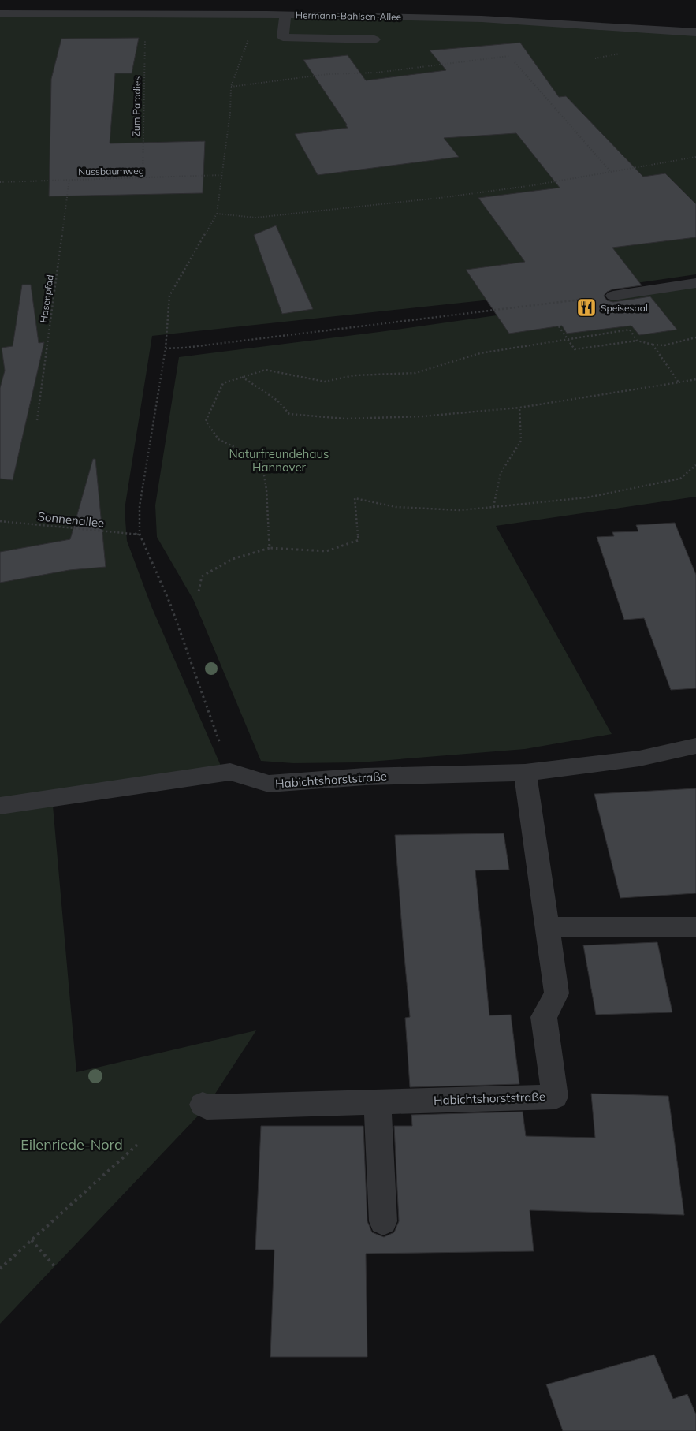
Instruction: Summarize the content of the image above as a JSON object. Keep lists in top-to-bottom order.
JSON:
{
  "streets": {
    "street": ["Hermann-Bahlsen-Allee", "Habichtshorststraße"],
    "path": [
      "Zum Paradies",
      "Nussbaumweg",
      "Hasenpfad",
      "Sonnenallee"
    ]
  },
  "crossings": [
    ["Zum Paradies", "Nussbaumweg"],
    ["Nussbaumweg", "Hasenpfad"]
  ],
  "parks": ["Naturfreundehaus Hannover", "Eilenriede-Nord"],
  "places": {
    "restaurant": ["Speisesaal"]
  }
}
